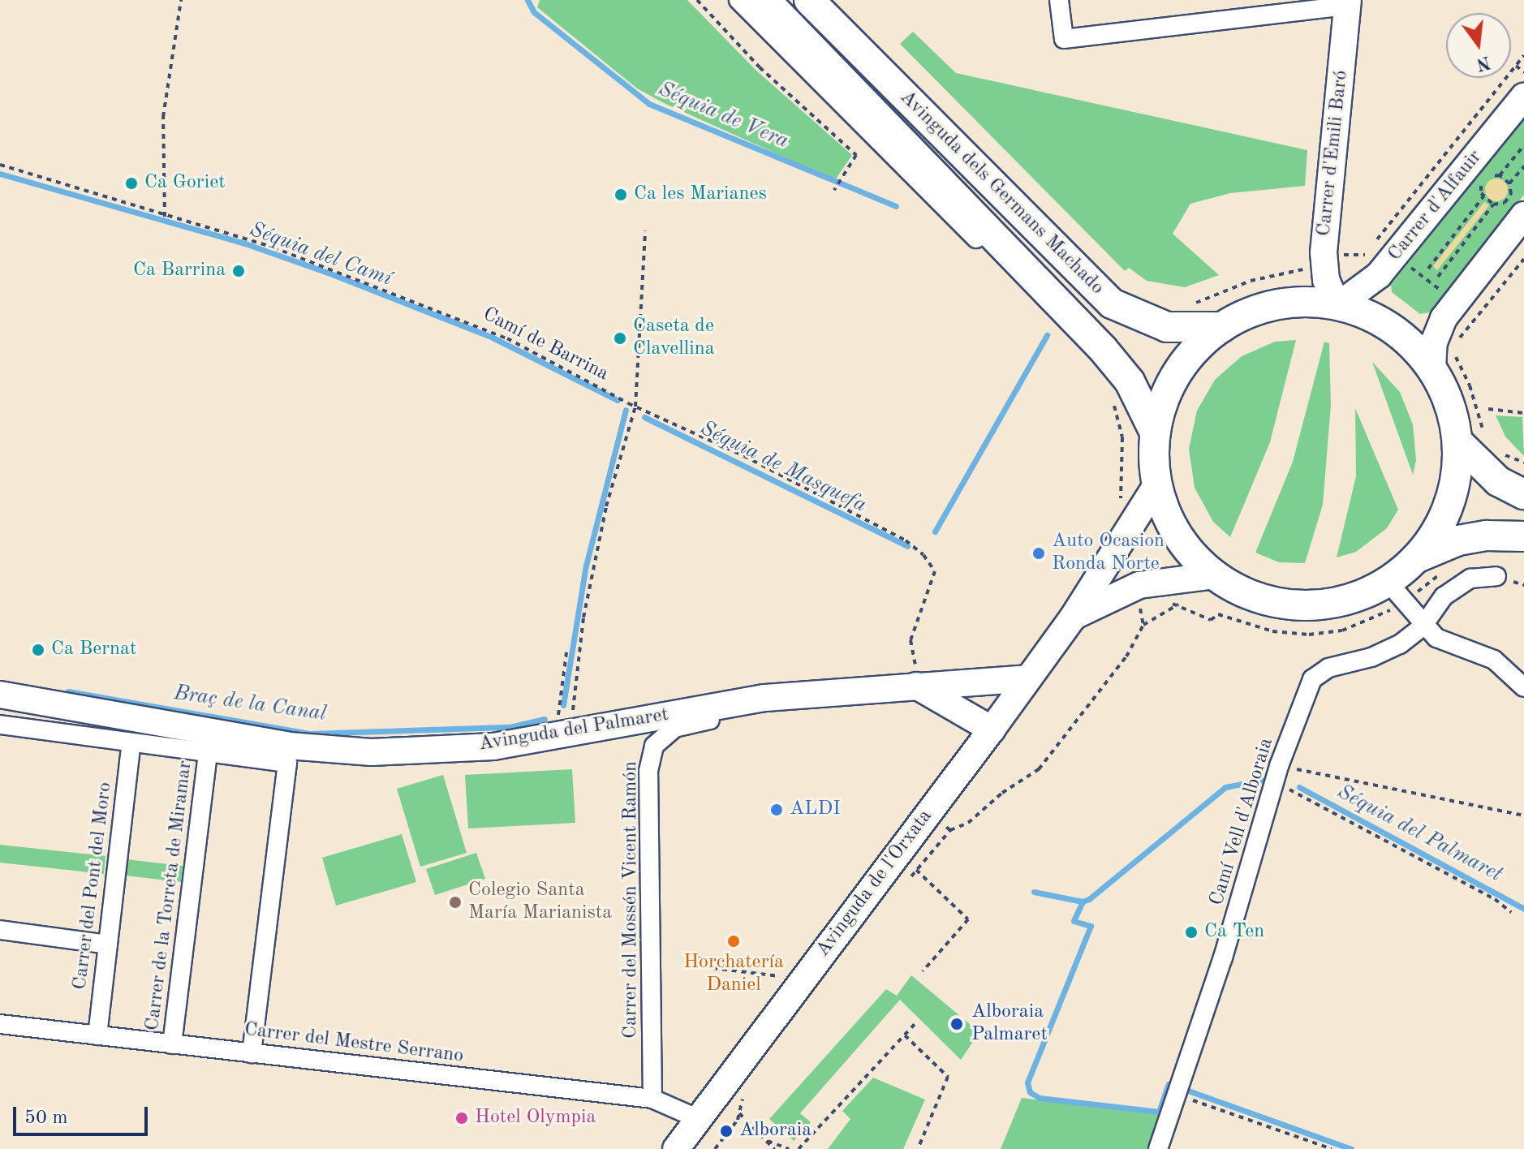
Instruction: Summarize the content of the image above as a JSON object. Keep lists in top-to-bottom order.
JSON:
{
  "streets": {
    "main road": [
      "Carrer d'Emili Baró",
      "Avinguda dels Germans Machado",
      "Carrer d'Alfauir",
      "Avinguda del Palmaret",
      "Avinguda de l'Orxata"
    ],
    "street": [
      "Camí Vell d'Alboraia",
      "Carrer del Pont del Moro",
      "Carrer de la Torreta de Miramar",
      "Carrer del Mossén Vicent Ramón",
      "Carrer del Mestre Serrano"
    ],
    "path": ["Camí de Barrina"]
  },
  "crossings": [
    ["Carrer d'Emili Baró", "Carrer d'Alfauir"],
    ["Camí de Barrina", "Avinguda del Palmaret"],
    ["Avinguda del Palmaret", "Avinguda de l'Orxata"],
    ["Avinguda del Palmaret", "Carrer del Mossén Vicent Ramón"],
    ["Avinguda de l'Orxata", "Carrer del Mestre Serrano"],
    ["Carrer del Pont del Moro", "Carrer del Mestre Serrano"],
    ["Carrer de la Torreta de Miramar", "Carrer del Mestre Serrano"],
    ["Carrer del Mossén Vicent Ramón", "Carrer del Mestre Serrano"]
  ],
  "water": [
    "Séquia de Vera",
    "Séquia del Camí",
    "Séquia de Masquefa",
    "Braç de la Canal",
    "Séquia del Palmaret"
  ],
  "places": [
    "Ca Goriet",
    "Ca les Marianes",
    "Ca Barrina",
    "Caseta de Clavellina",
    "Auto Ocasion Ronda Norte",
    "Ca Bernat",
    "ALDI",
    "Colegio Santa María Marianista",
    "Ca Ten",
    "Horchatería Daniel",
    "Alboraia Palmaret",
    "Hotel Olympia",
    "Alboraia"
  ],
  "scale_bar": "50 m",
  "north": "bottom"
}
